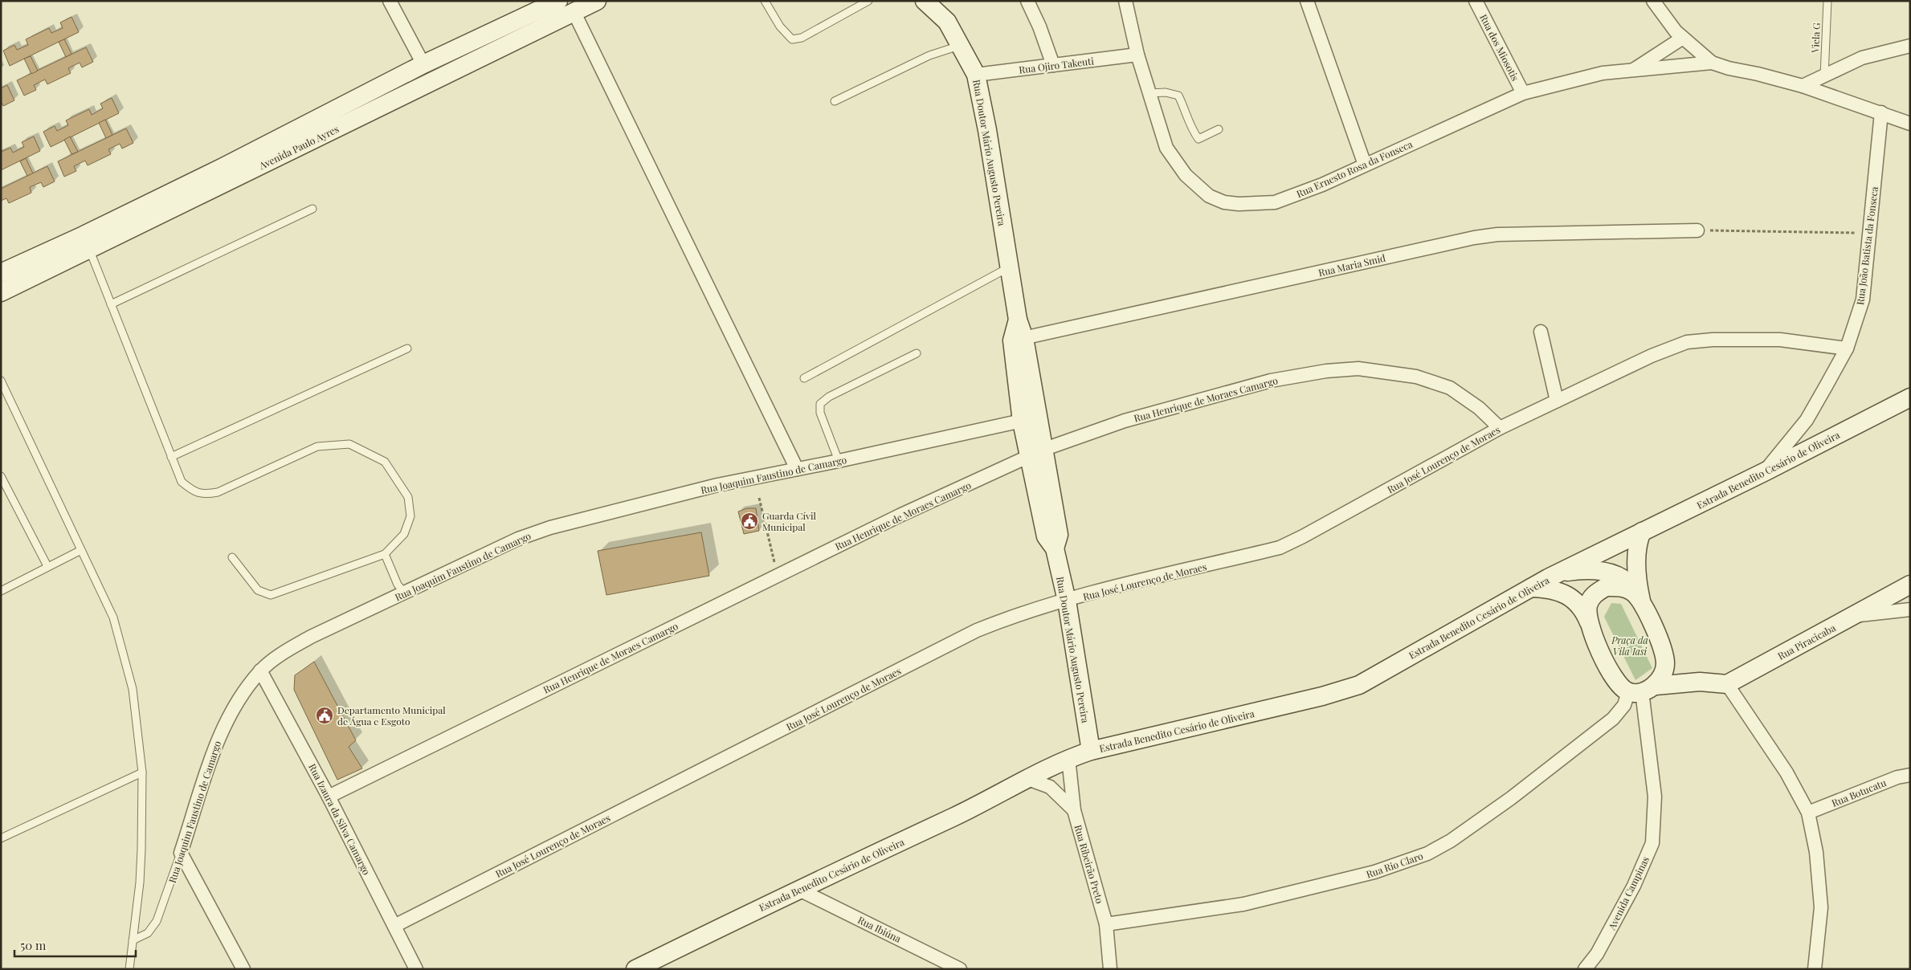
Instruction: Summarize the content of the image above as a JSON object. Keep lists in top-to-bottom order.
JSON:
{
  "streets": {
    "main road": [
      "Avenida Paulo Ayres",
      "Rua Doutor Mário Augusto Pereira",
      "Estrada Benedito Cesário de Oliveira",
      "Rua Piracicaba"
    ],
    "street": [
      "Rua dos Miosotis",
      "Rua Ojiro Takeuti",
      "Rua Ernesto Rosa da Fonseca",
      "Rua João Batista da Fonseca",
      "Rua Maria Smid",
      "Rua Henrique de Moraes Camargo",
      "Rua José Lourenço de Moraes",
      "Rua Joaquim Faustino de Camargo",
      "Rua Botucatu",
      "Rua Izaura da Silva Camargo",
      "Rua Ribeirão Preto",
      "Rua Rio Claro",
      "Avenida Campinas",
      "Rua Ibiúna"
    ],
    "lane": ["Viela G"]
  },
  "crossings": [
    ["Rua dos Miosotis", "Rua Ernesto Rosa da Fonseca"],
    ["Rua Ojiro Takeuti", "Rua Doutor Mário Augusto Pereira"],
    ["Rua Ojiro Takeuti", "Rua Ernesto Rosa da Fonseca"],
    ["Rua Doutor Mário Augusto Pereira", "Rua Maria Smid"],
    ["Rua Doutor Mário Augusto Pereira", "Rua Henrique de Moraes Camargo"],
    ["Rua Doutor Mário Augusto Pereira", "Rua José Lourenço de Moraes"],
    ["Rua Doutor Mário Augusto Pereira", "Estrada Benedito Cesário de Oliveira"],
    ["Rua Doutor Mário Augusto Pereira", "Rua Joaquim Faustino de Camargo"],
    ["Rua João Batista da Fonseca", "Rua José Lourenço de Moraes"],
    ["Rua João Batista da Fonseca", "Estrada Benedito Cesário de Oliveira"],
    ["Rua Henrique de Moraes Camargo", "Rua José Lourenço de Moraes"],
    ["Rua Henrique de Moraes Camargo", "Rua Izaura da Silva Camargo"],
    ["Rua José Lourenço de Moraes", "Rua Izaura da Silva Camargo"],
    ["Estrada Benedito Cesário de Oliveira", "Rua Ribeirão Preto"],
    ["Estrada Benedito Cesário de Oliveira", "Rua Ibiúna"],
    ["Rua Joaquim Faustino de Camargo", "Rua Izaura da Silva Camargo"],
    ["Rua Ribeirão Preto", "Rua Rio Claro"],
    ["Rua Rio Claro", "Avenida Campinas"]
  ],
  "parks": ["Praça da Vila Iasi"],
  "places": {
    "public building": ["Guarda Cívil Municipal", "Departamento Municipal de Água e Esgoto"]
  },
  "scale_bar": "50 m"
}
